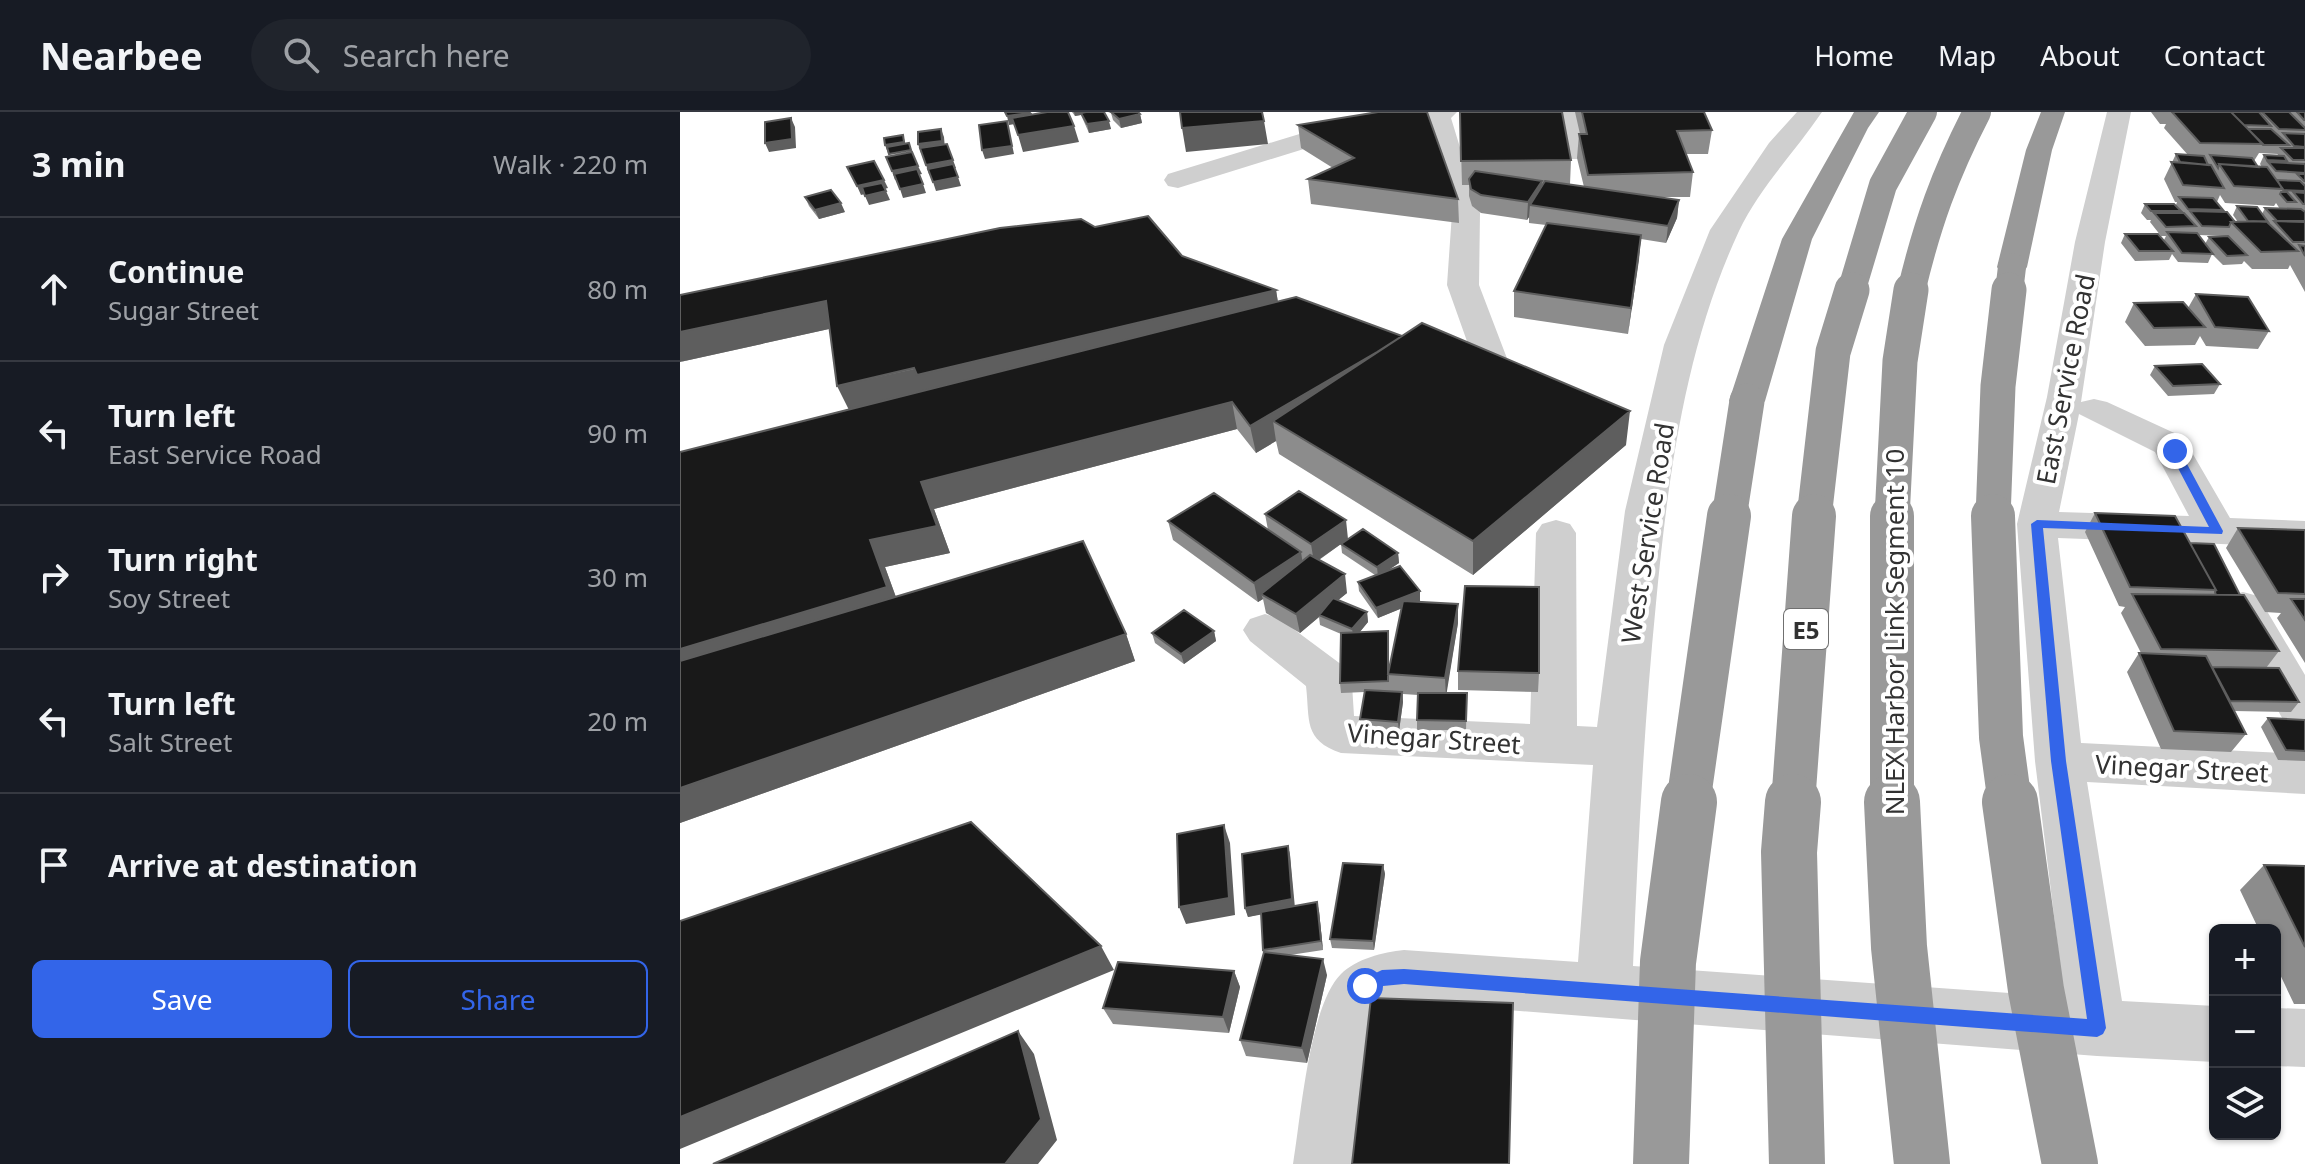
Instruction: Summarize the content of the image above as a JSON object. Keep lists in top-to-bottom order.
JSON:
{
  "streets": {
    "highway": ["E5", "NLEX Harbor Link Segment 10"],
    "street": ["East Service Road", "West Service Road", "Vinegar Street"]
  },
  "crossings": [
    ["East Service Road", "Vinegar Street"],
    ["West Service Road", "Vinegar Street"]
  ],
  "page": {
    "header": "Nearbee",
    "search": "Search here",
    "nav": [
      "Home",
      "Map",
      "About",
      "Contact"
    ],
    "heading": ["3 min", "Walk · 220 m"],
    "list": [
      ["Continue", "Sugar Street", "80 m"],
      ["Turn left", "East Service Road", "90 m"],
      ["Turn right", "Soy Street", "30 m"],
      ["Turn left", "Salt Street", "20 m"],
      "Arrive at destination"
    ],
    "map_buttons": ["+", "−"],
    "buttons": ["Save", "Share"]
  }
}
